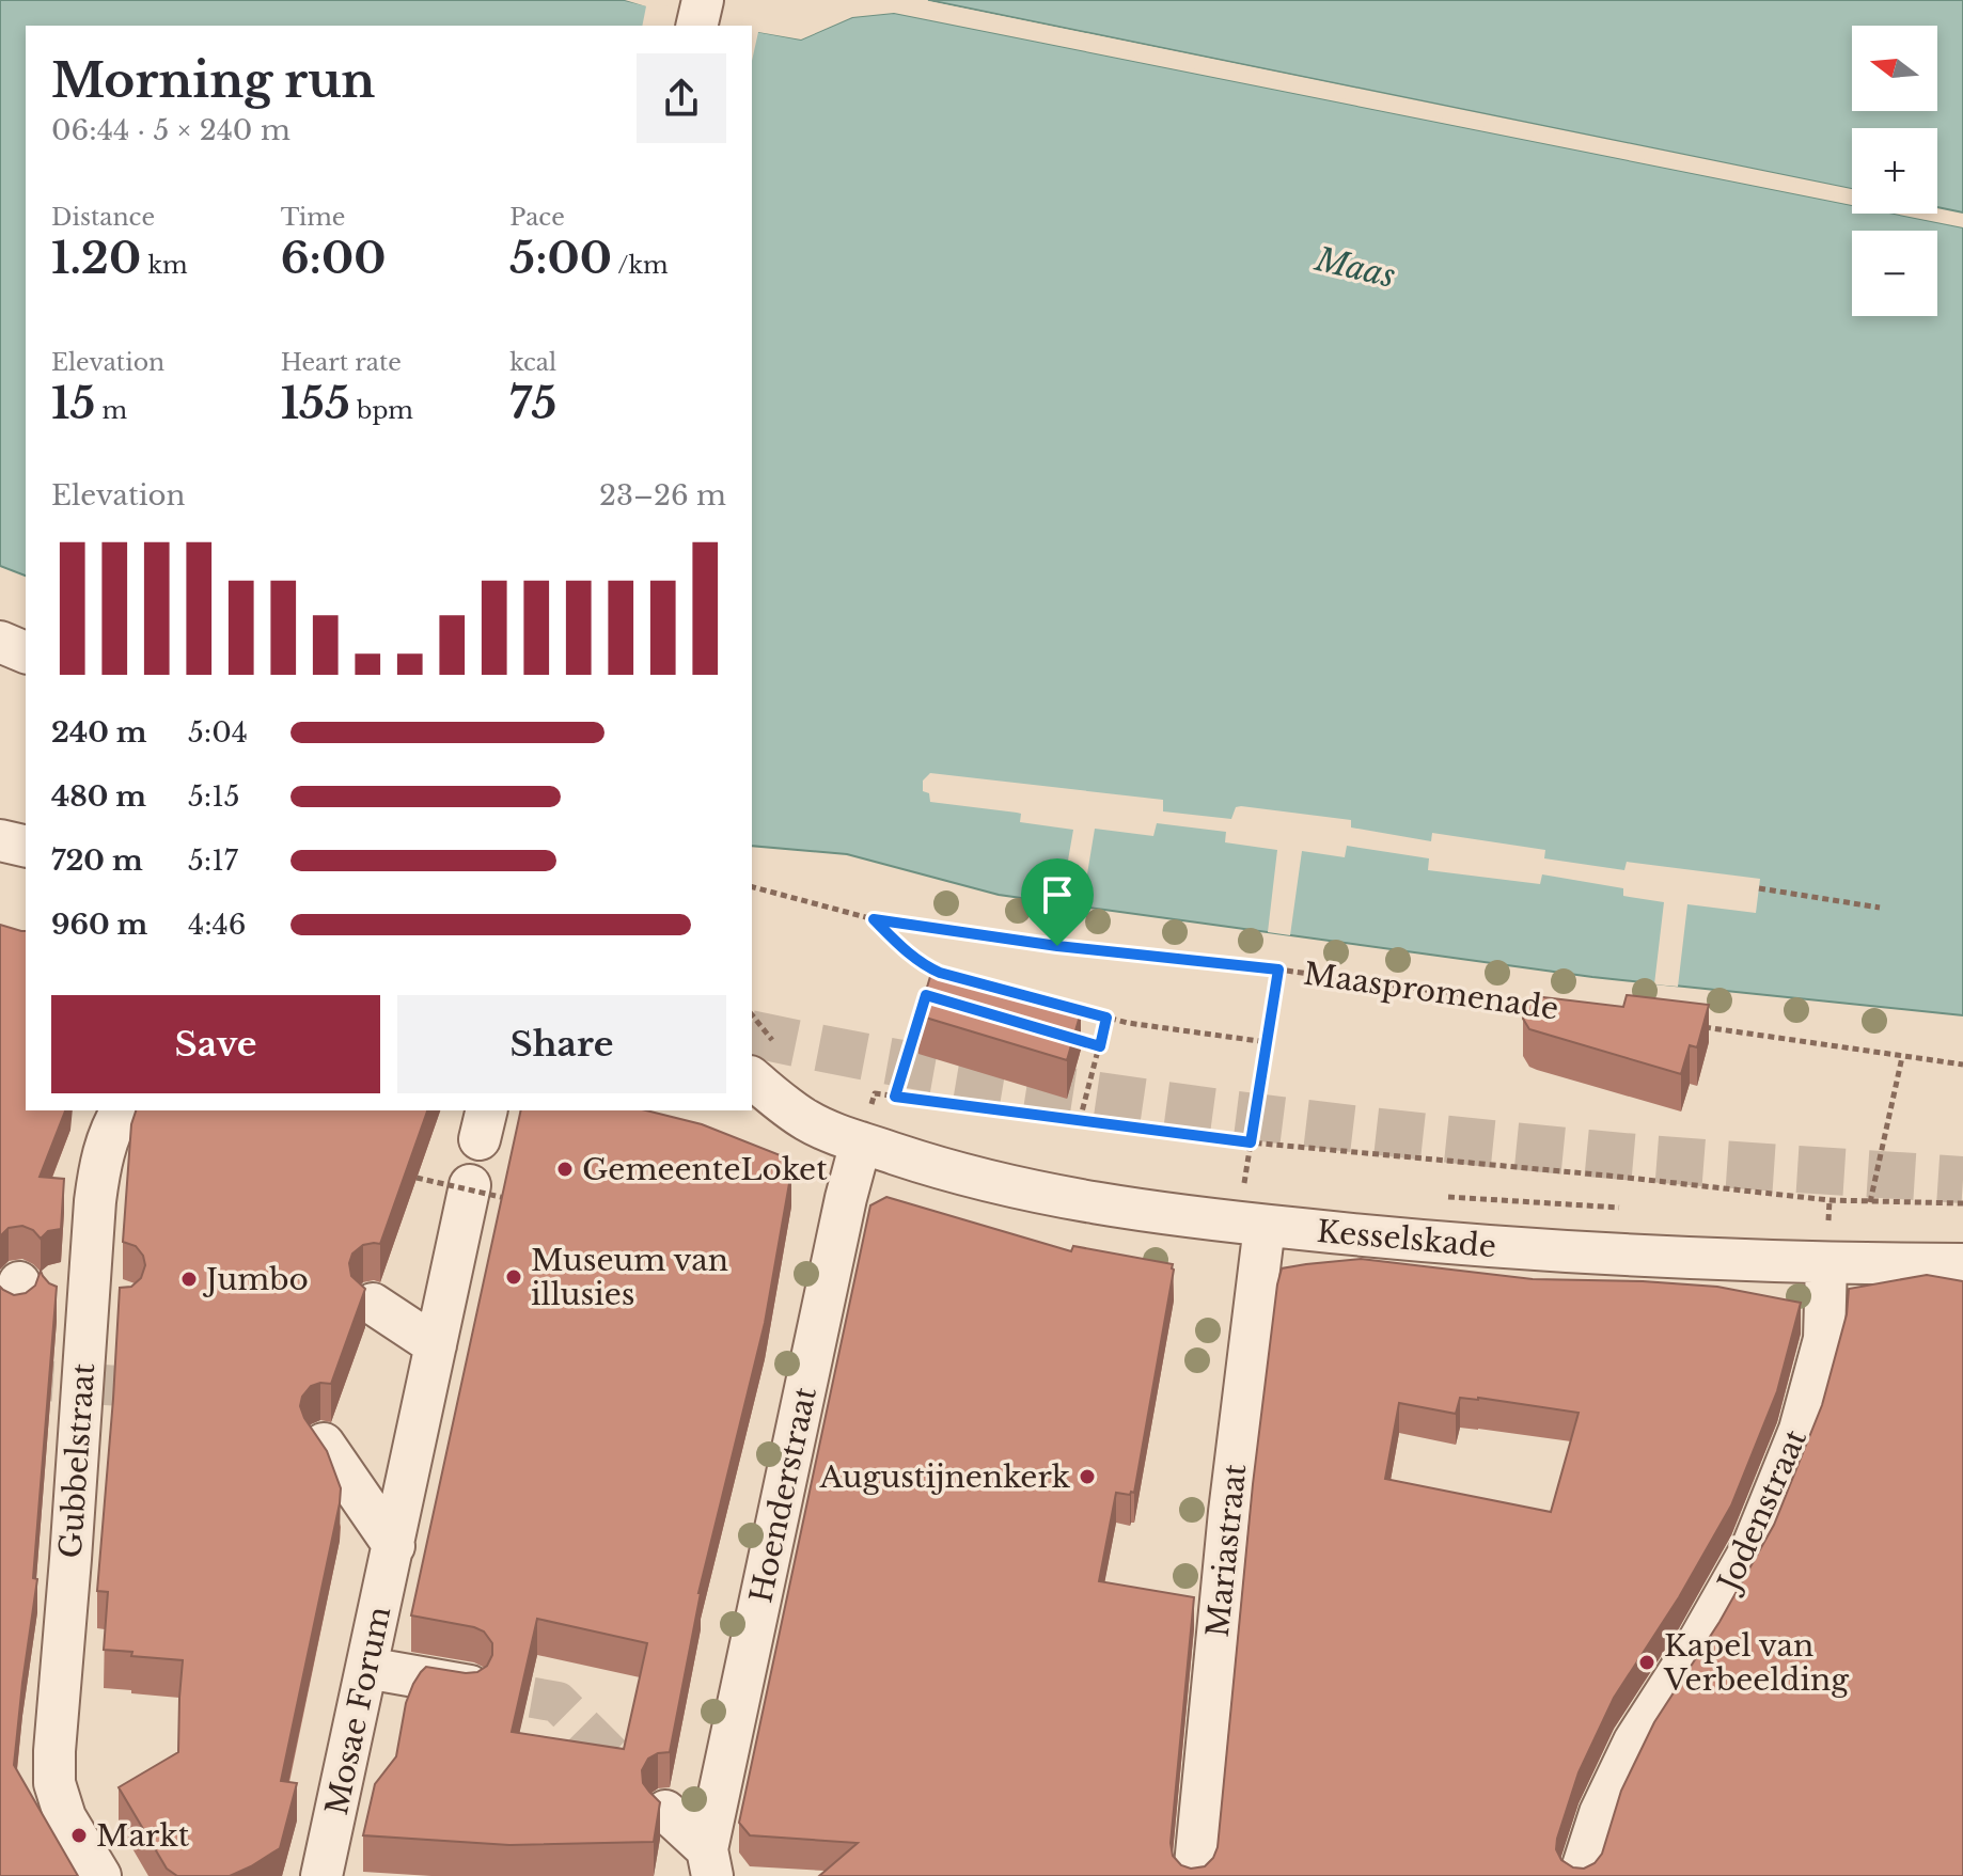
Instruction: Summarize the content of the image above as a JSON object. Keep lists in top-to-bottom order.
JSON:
{
  "streets": {
    "street": [
      "Kesselskade",
      "Gubbelstraat",
      "Hoenderstraat",
      "Jodenstraat",
      "Mariastraat",
      "Mosae Forum"
    ],
    "path": ["Maaspromenade"]
  },
  "crossings": [
    ["Kesselskade", "Hoenderstraat"],
    ["Kesselskade", "Jodenstraat"],
    ["Kesselskade", "Mariastraat"]
  ],
  "water": ["Maas"],
  "places": [
    "GemeenteLoket",
    "Museum van illusies",
    "Jumbo",
    "Augustijnenkerk",
    "Kapel van Verbeelding",
    "Markt"
  ],
  "north": "left",
  "page": {
    "map_buttons": ["+", "−"],
    "heading": ["Morning run", "06:44 · 5 × 240 m"],
    "stats": [
      ["Distance", "1.20 km"],
      ["Time", "6:00"],
      ["Pace", "5:00 /km"],
      ["Elevation", "15 m"],
      ["Heart rate", "155 bpm"],
      ["kcal", "75"]
    ],
    "chart": ["Elevation", "23–26 m"],
    "list": [
      {
        "name": "240 m",
        "note": "5:04"
      },
      {
        "name": "480 m",
        "note": "5:15"
      },
      {
        "name": "720 m",
        "note": "5:17"
      },
      {
        "name": "960 m",
        "note": "4:46"
      }
    ],
    "buttons": ["Save", "Share"]
  }
}
